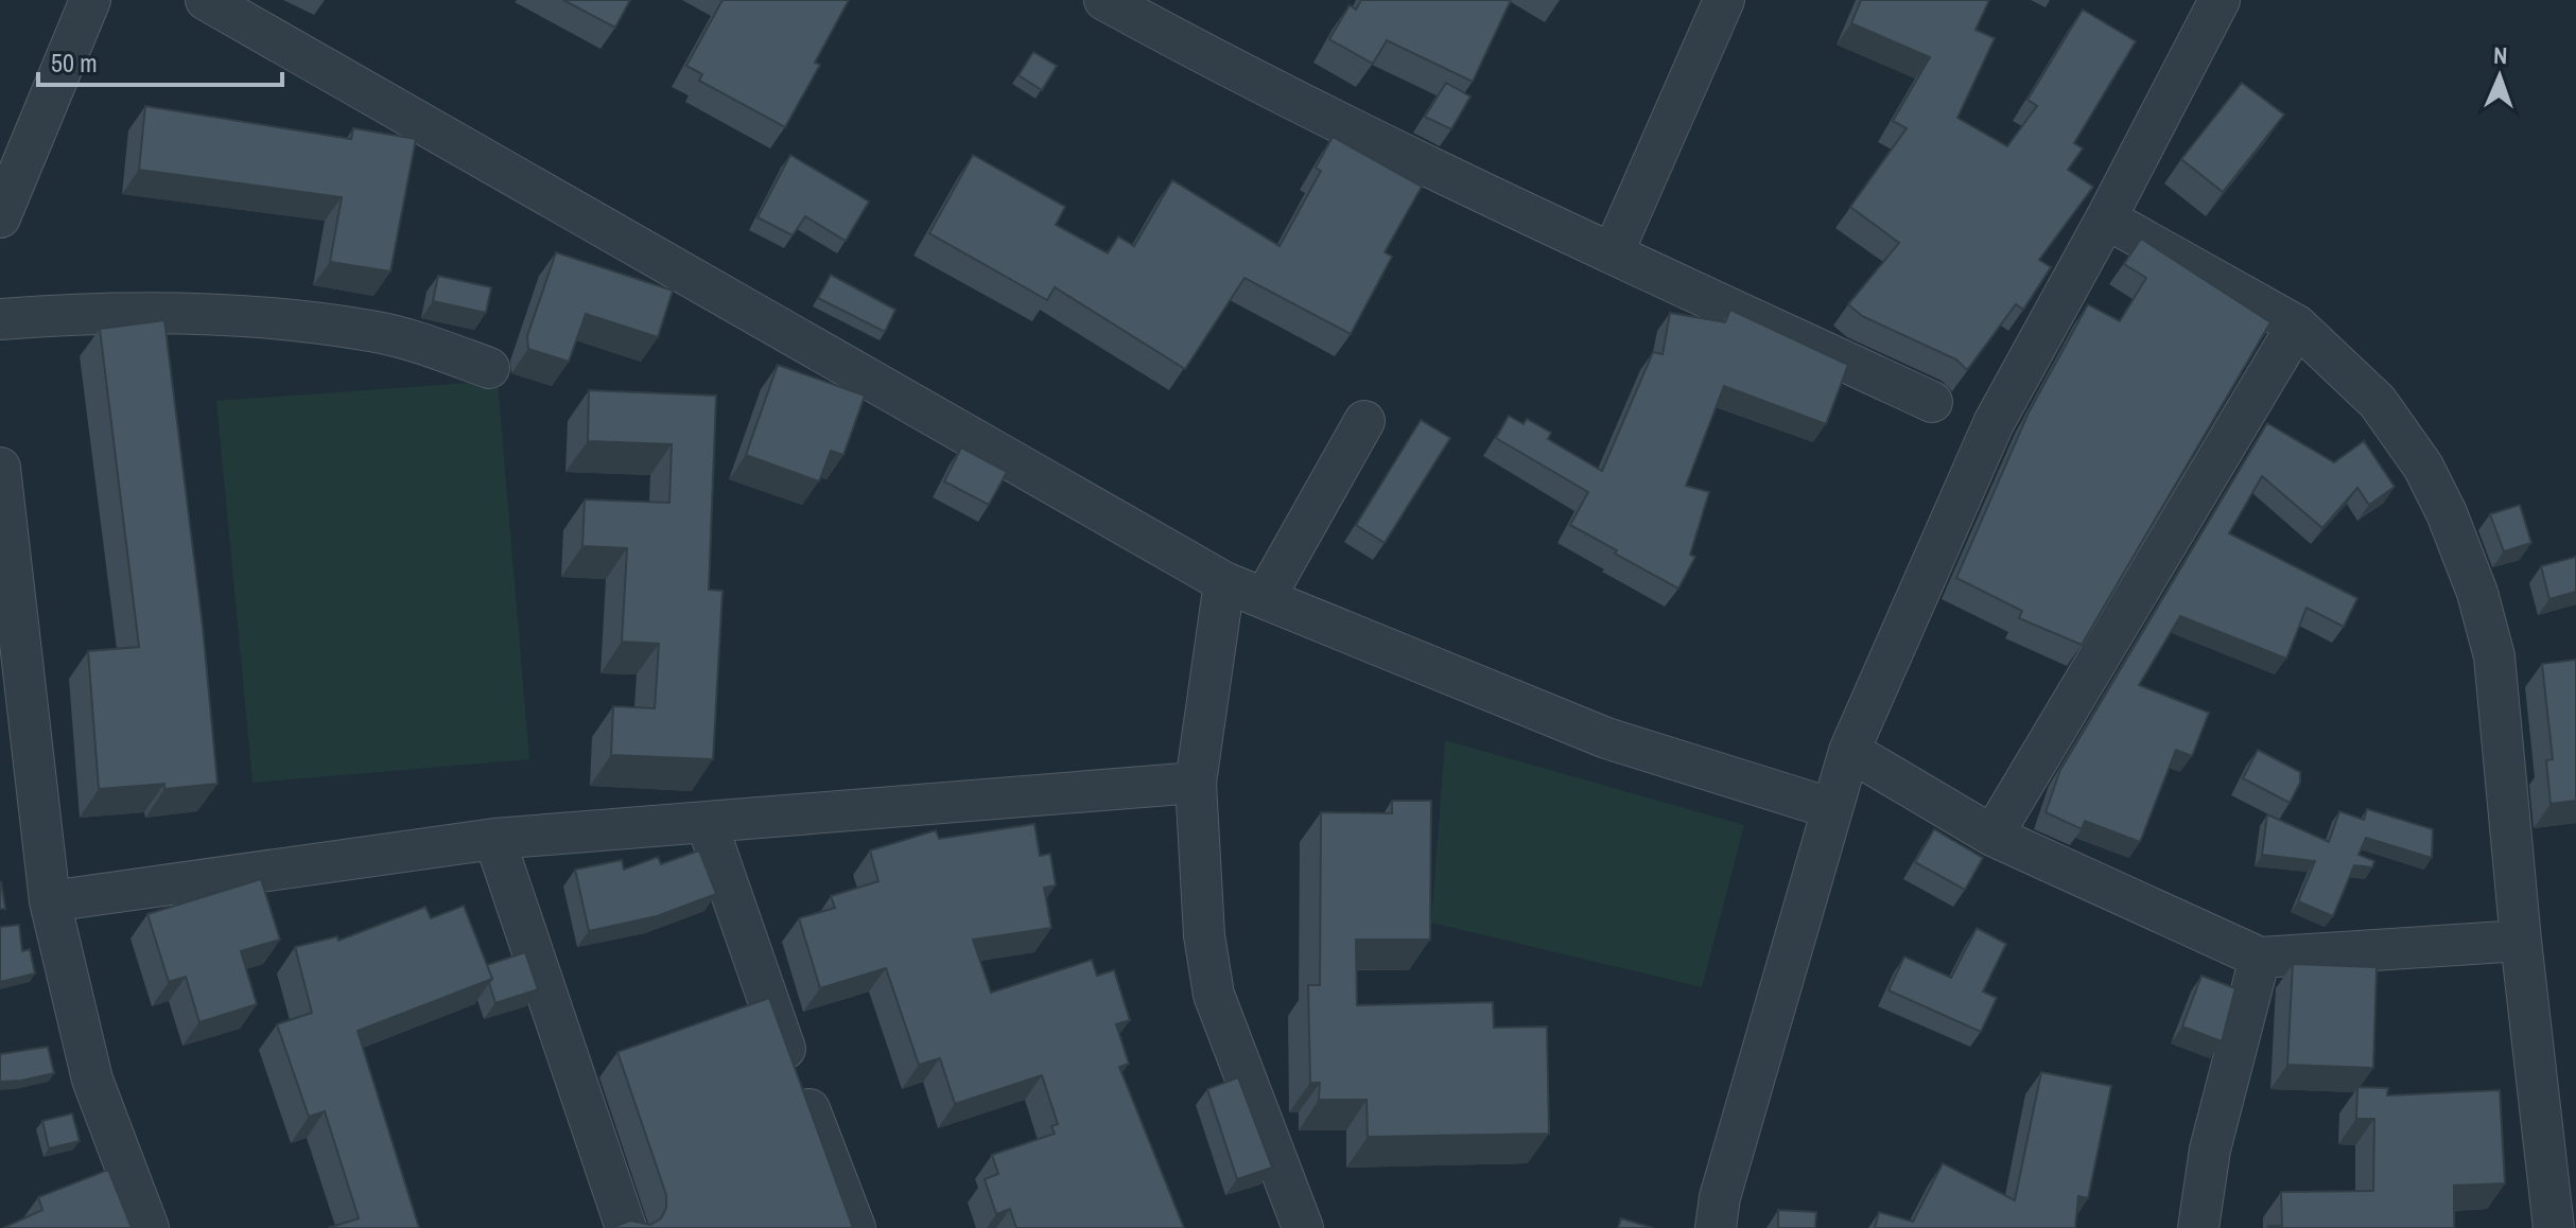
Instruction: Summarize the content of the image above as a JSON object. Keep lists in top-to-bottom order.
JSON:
{
  "scale_bar": "50 m",
  "north": "top"
}
